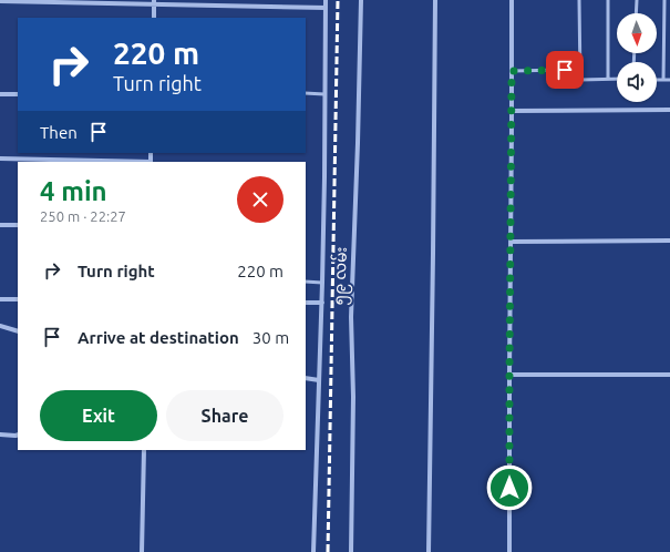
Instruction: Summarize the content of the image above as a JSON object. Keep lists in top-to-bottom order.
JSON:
{
  "streets": {
    "street": ["၅၉ လမ်း"]
  },
  "north": "bottom",
  "page": {
    "turn": ["220 m", "Turn right"],
    "then": "Then",
    "heading": ["4 min", "250 m · 22:27"],
    "list": [
      {
        "name": "Turn right",
        "value": "220 m"
      },
      {
        "name": "Arrive at destination",
        "value": "30 m"
      }
    ],
    "buttons": ["Exit", "Share"]
  }
}
